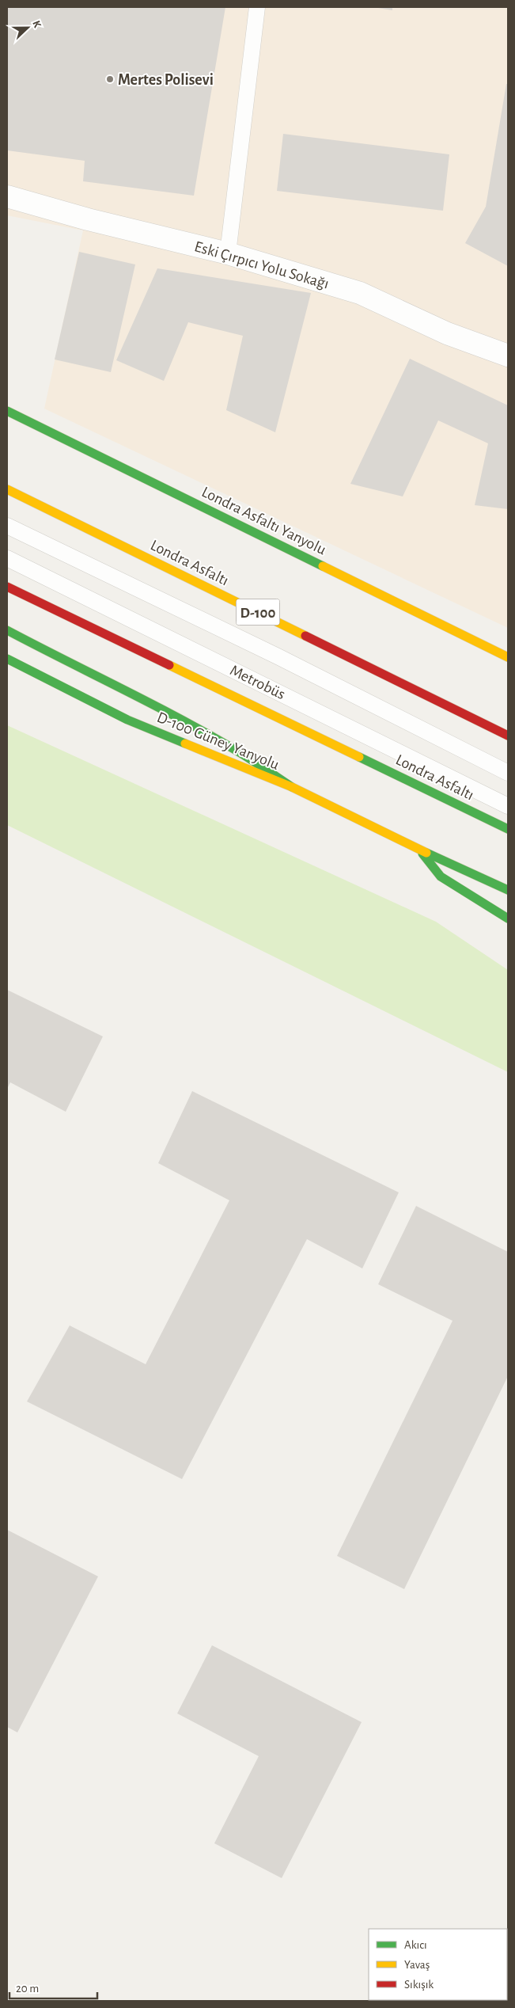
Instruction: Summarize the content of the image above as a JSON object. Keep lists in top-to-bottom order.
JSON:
{
  "streets": {
    "main road": [
      "Londra Asfaltı Yanyolu",
      "Londra Asfaltı",
      "D-100",
      "D-100 Güney Yanyolu"
    ],
    "street": ["Eski Çırpıcı Yolu Sokağı"],
    "lane": ["Metrobüs"]
  },
  "places": ["Mertes Polisevi"],
  "legend": ["Akıcı", "Yavaş", "Sıkışık"],
  "scale_bar": "20 m",
  "north": "right"
}
